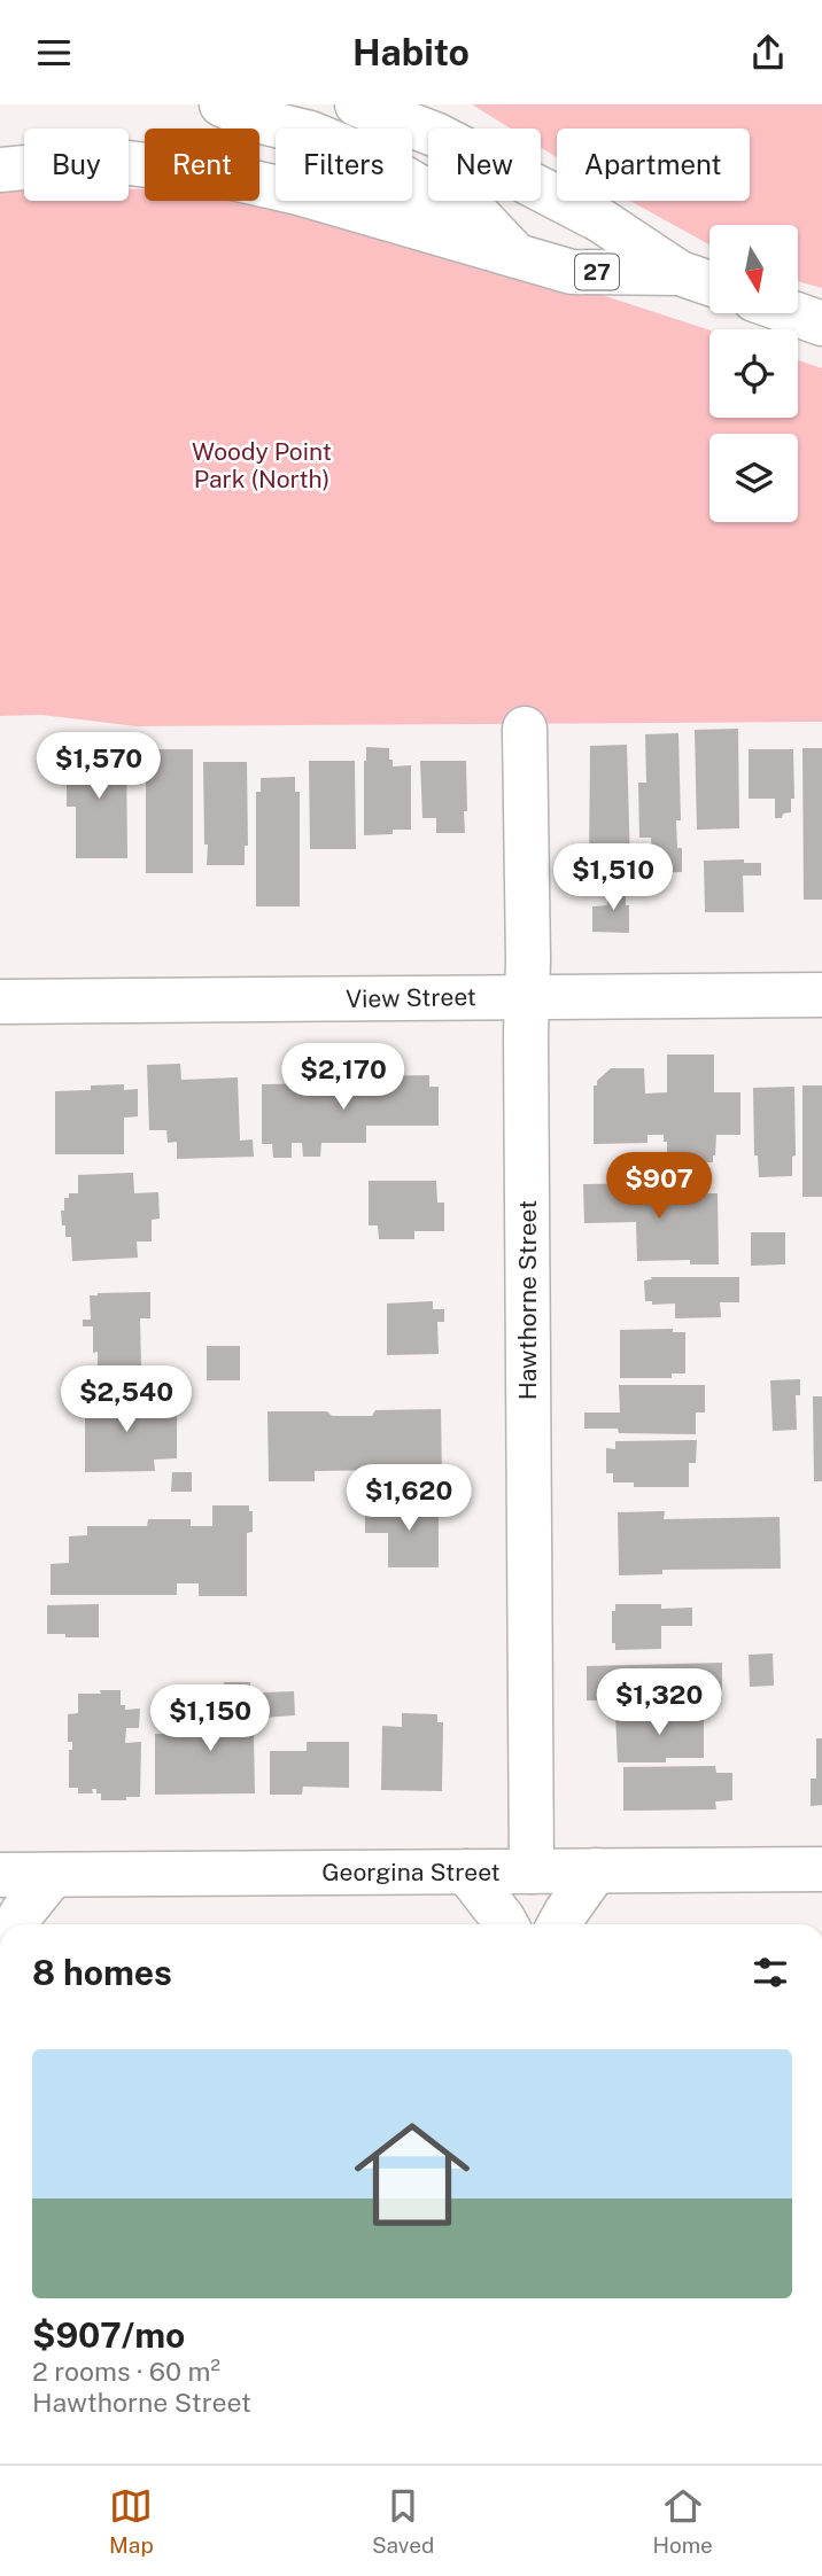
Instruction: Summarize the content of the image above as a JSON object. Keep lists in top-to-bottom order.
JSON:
{
  "streets": {
    "street": [
      "27",
      "View Street",
      "Hawthorne Street",
      "Georgina Street"
    ]
  },
  "crossings": [
    ["View Street", "Hawthorne Street"],
    ["Hawthorne Street", "Georgina Street"]
  ],
  "parks": ["Woody Point Park (North)"],
  "north": "bottom",
  "page": {
    "header": "Habito",
    "chip": [
      "Buy",
      "Rent",
      "Filters",
      "New",
      "Apartment"
    ],
    "price": [
      "$1,570",
      "$1,510",
      "$2,170",
      "$907",
      "$2,540",
      "$1,620",
      "$1,320",
      "$1,150"
    ],
    "heading": "8 homes",
    "list": [
      {
        "name": "$907/mo",
        "note": "2 rooms · 60 m² · Hawthorne Street"
      }
    ],
    "tabs": ["Map", "Saved", "Home"]
  }
}
